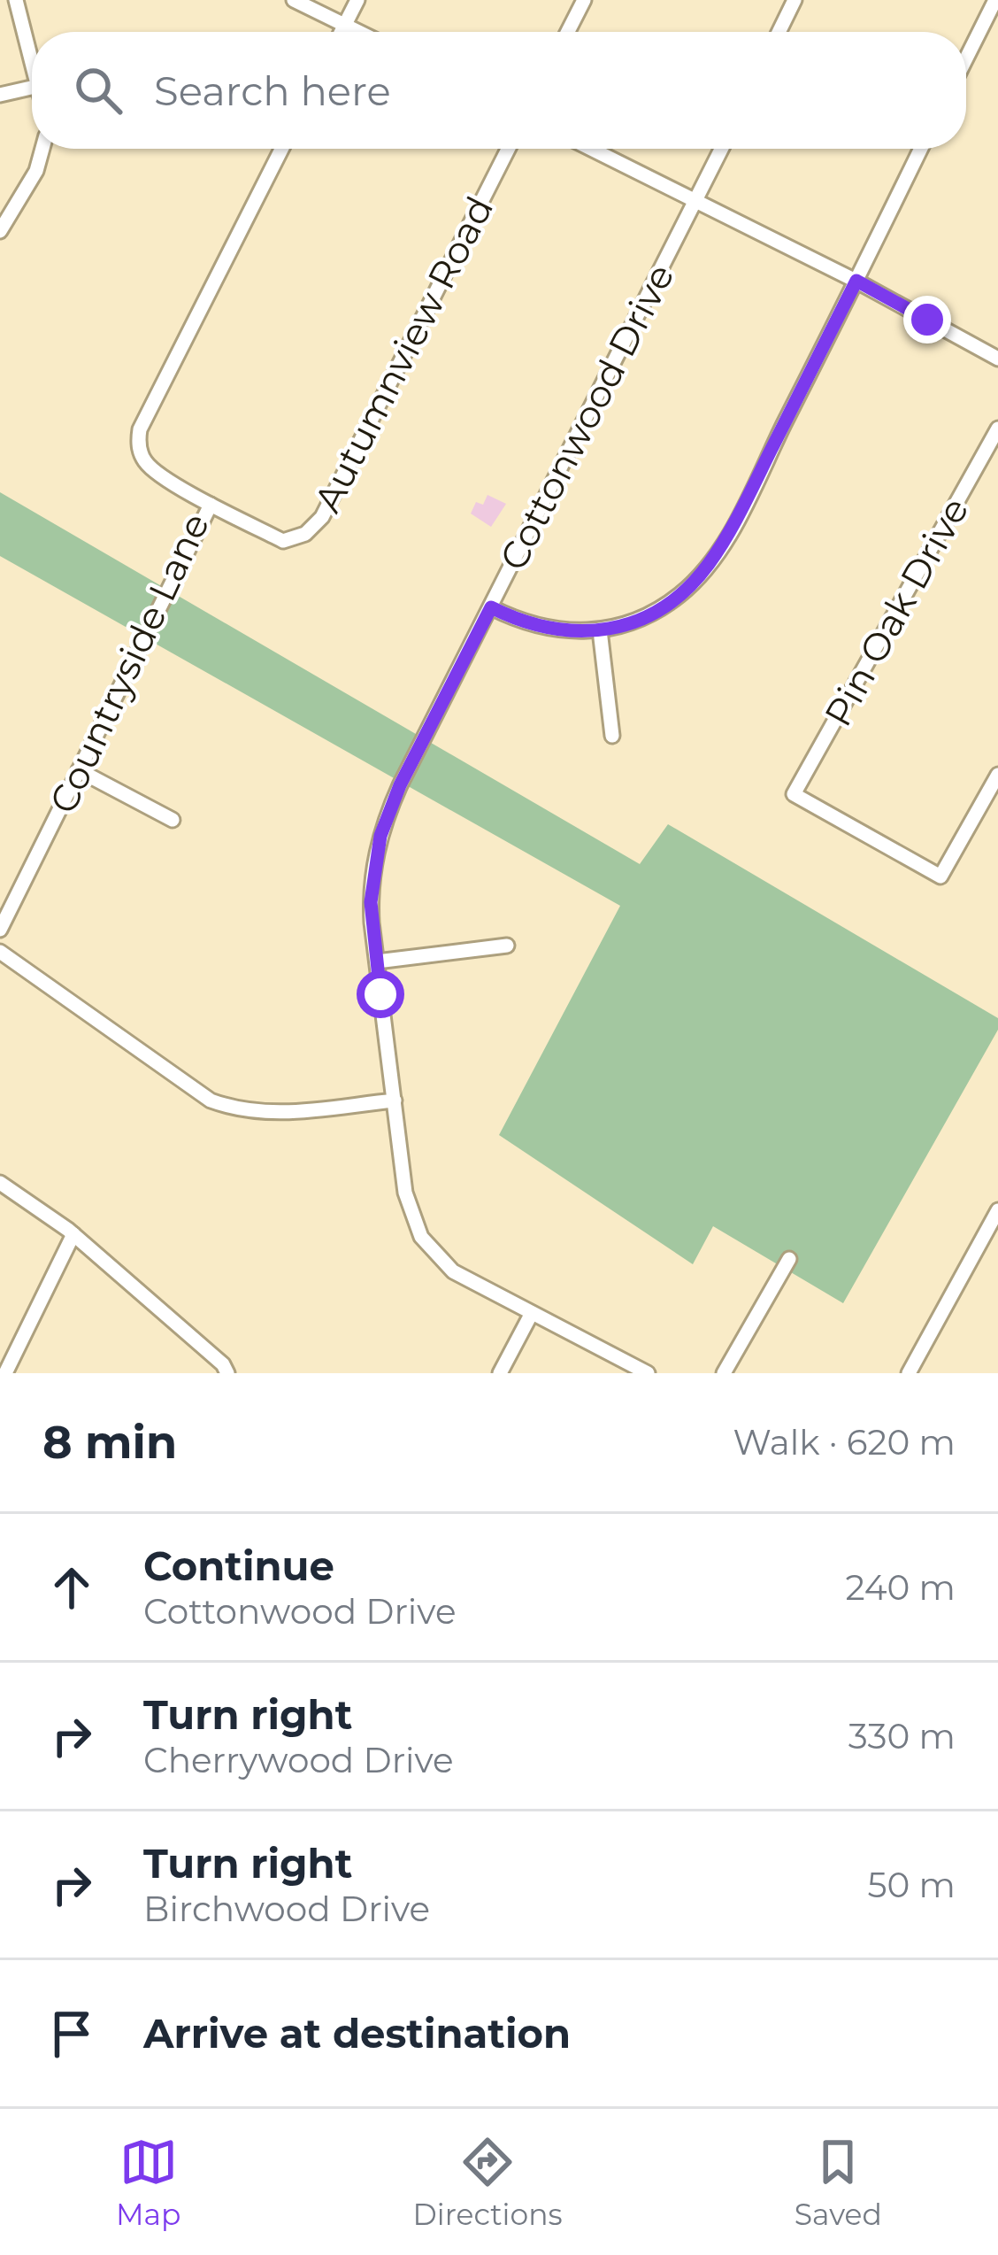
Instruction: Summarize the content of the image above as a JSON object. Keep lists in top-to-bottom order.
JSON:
{
  "streets": {
    "street": [
      "Autumnview Road",
      "Cottonwood Drive",
      "Pin Oak Drive",
      "Countryside Lane"
    ]
  },
  "crossings": [
    ["Autumnview Road", "Countryside Lane"]
  ],
  "page": {
    "search": "Search here",
    "heading": ["8 min", "Walk · 620 m"],
    "list": [
      ["Continue", "Cottonwood Drive", "240 m"],
      ["Turn right", "Cherrywood Drive", "330 m"],
      ["Turn right", "Birchwood Drive", "50 m"],
      "Arrive at destination"
    ],
    "nav": ["Map", "Directions", "Saved"]
  }
}
